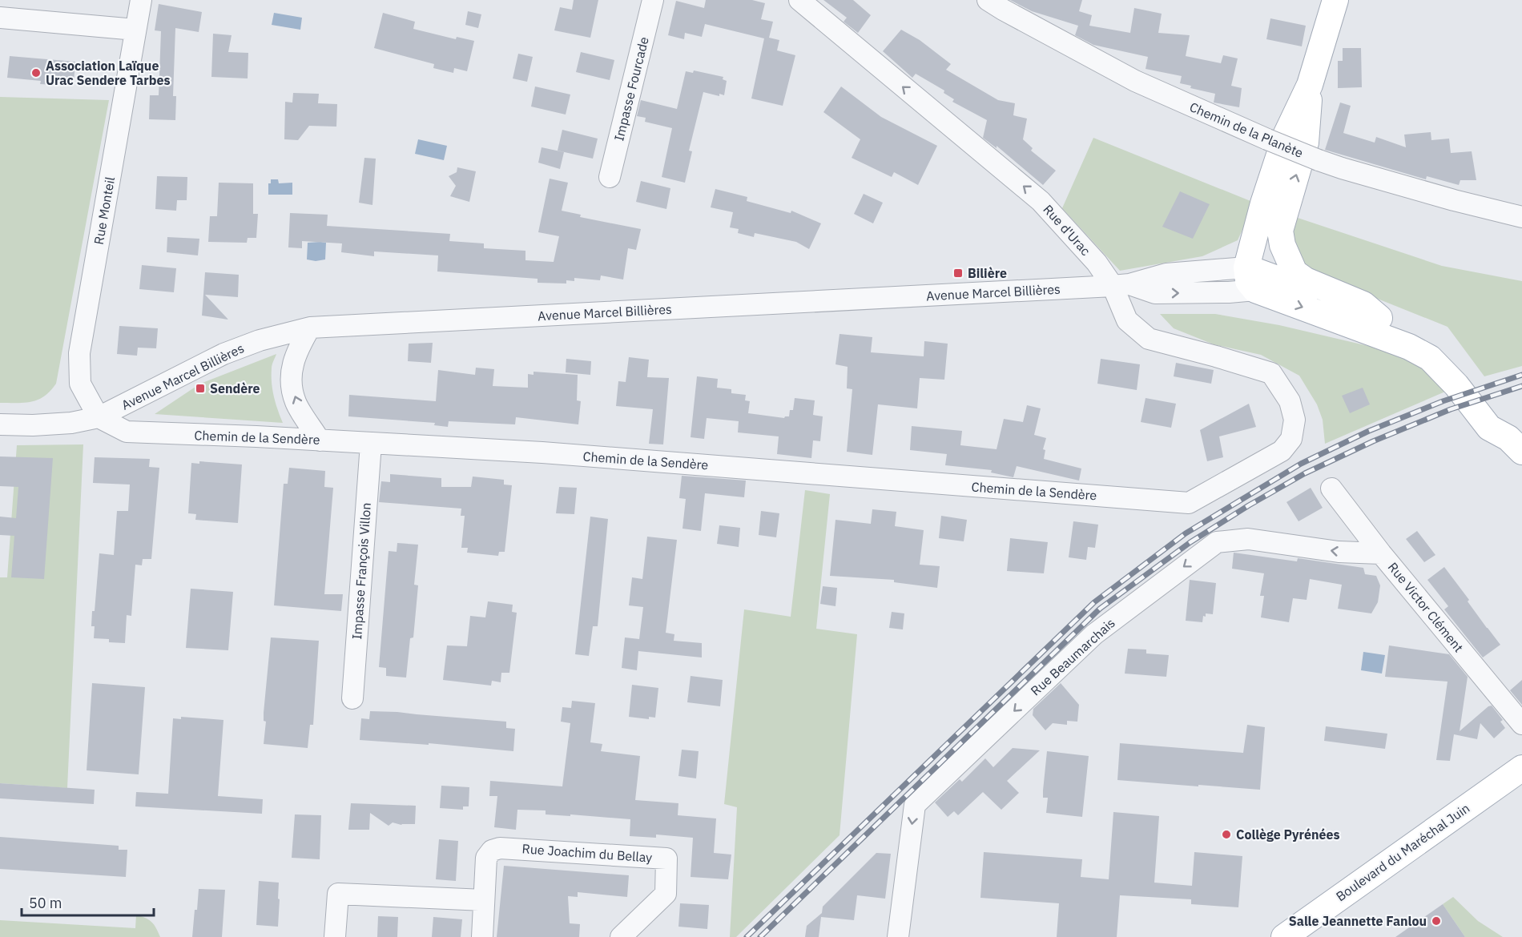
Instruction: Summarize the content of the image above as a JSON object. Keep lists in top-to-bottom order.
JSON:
{
  "streets": {
    "main road": ["Boulevard du Maréchal Juin"],
    "street": [
      "Impasse Fourcade",
      "Chemin de la Planète",
      "Rue Monteil",
      "Rue d'Urac",
      "Avenue Marcel Billières",
      "Chemin de la Sendère",
      "Impasse François Villon",
      "Rue Victor Clément",
      "Rue Beaumarchais",
      "Rue Joachim du Bellay"
    ]
  },
  "crossings": [
    ["Rue Monteil", "Avenue Marcel Billières"],
    ["Rue Monteil", "Chemin de la Sendère"],
    ["Rue d'Urac", "Avenue Marcel Billières"],
    ["Rue d'Urac", "Chemin de la Sendère"],
    ["Avenue Marcel Billières", "Chemin de la Sendère"],
    ["Chemin de la Sendère", "Impasse François Villon"],
    ["Rue Victor Clément", "Rue Beaumarchais"]
  ],
  "one_way": ["Rue d'Urac", "Rue Beaumarchais"],
  "places": {
    "other": ["Association Laïque Urac Sendere Tarbes", "Collège Pyrénées", "Salle Jeannette Fanlou"],
    "transit": ["Bilière", "Sendère"]
  },
  "scale_bar": "50 m"
}
